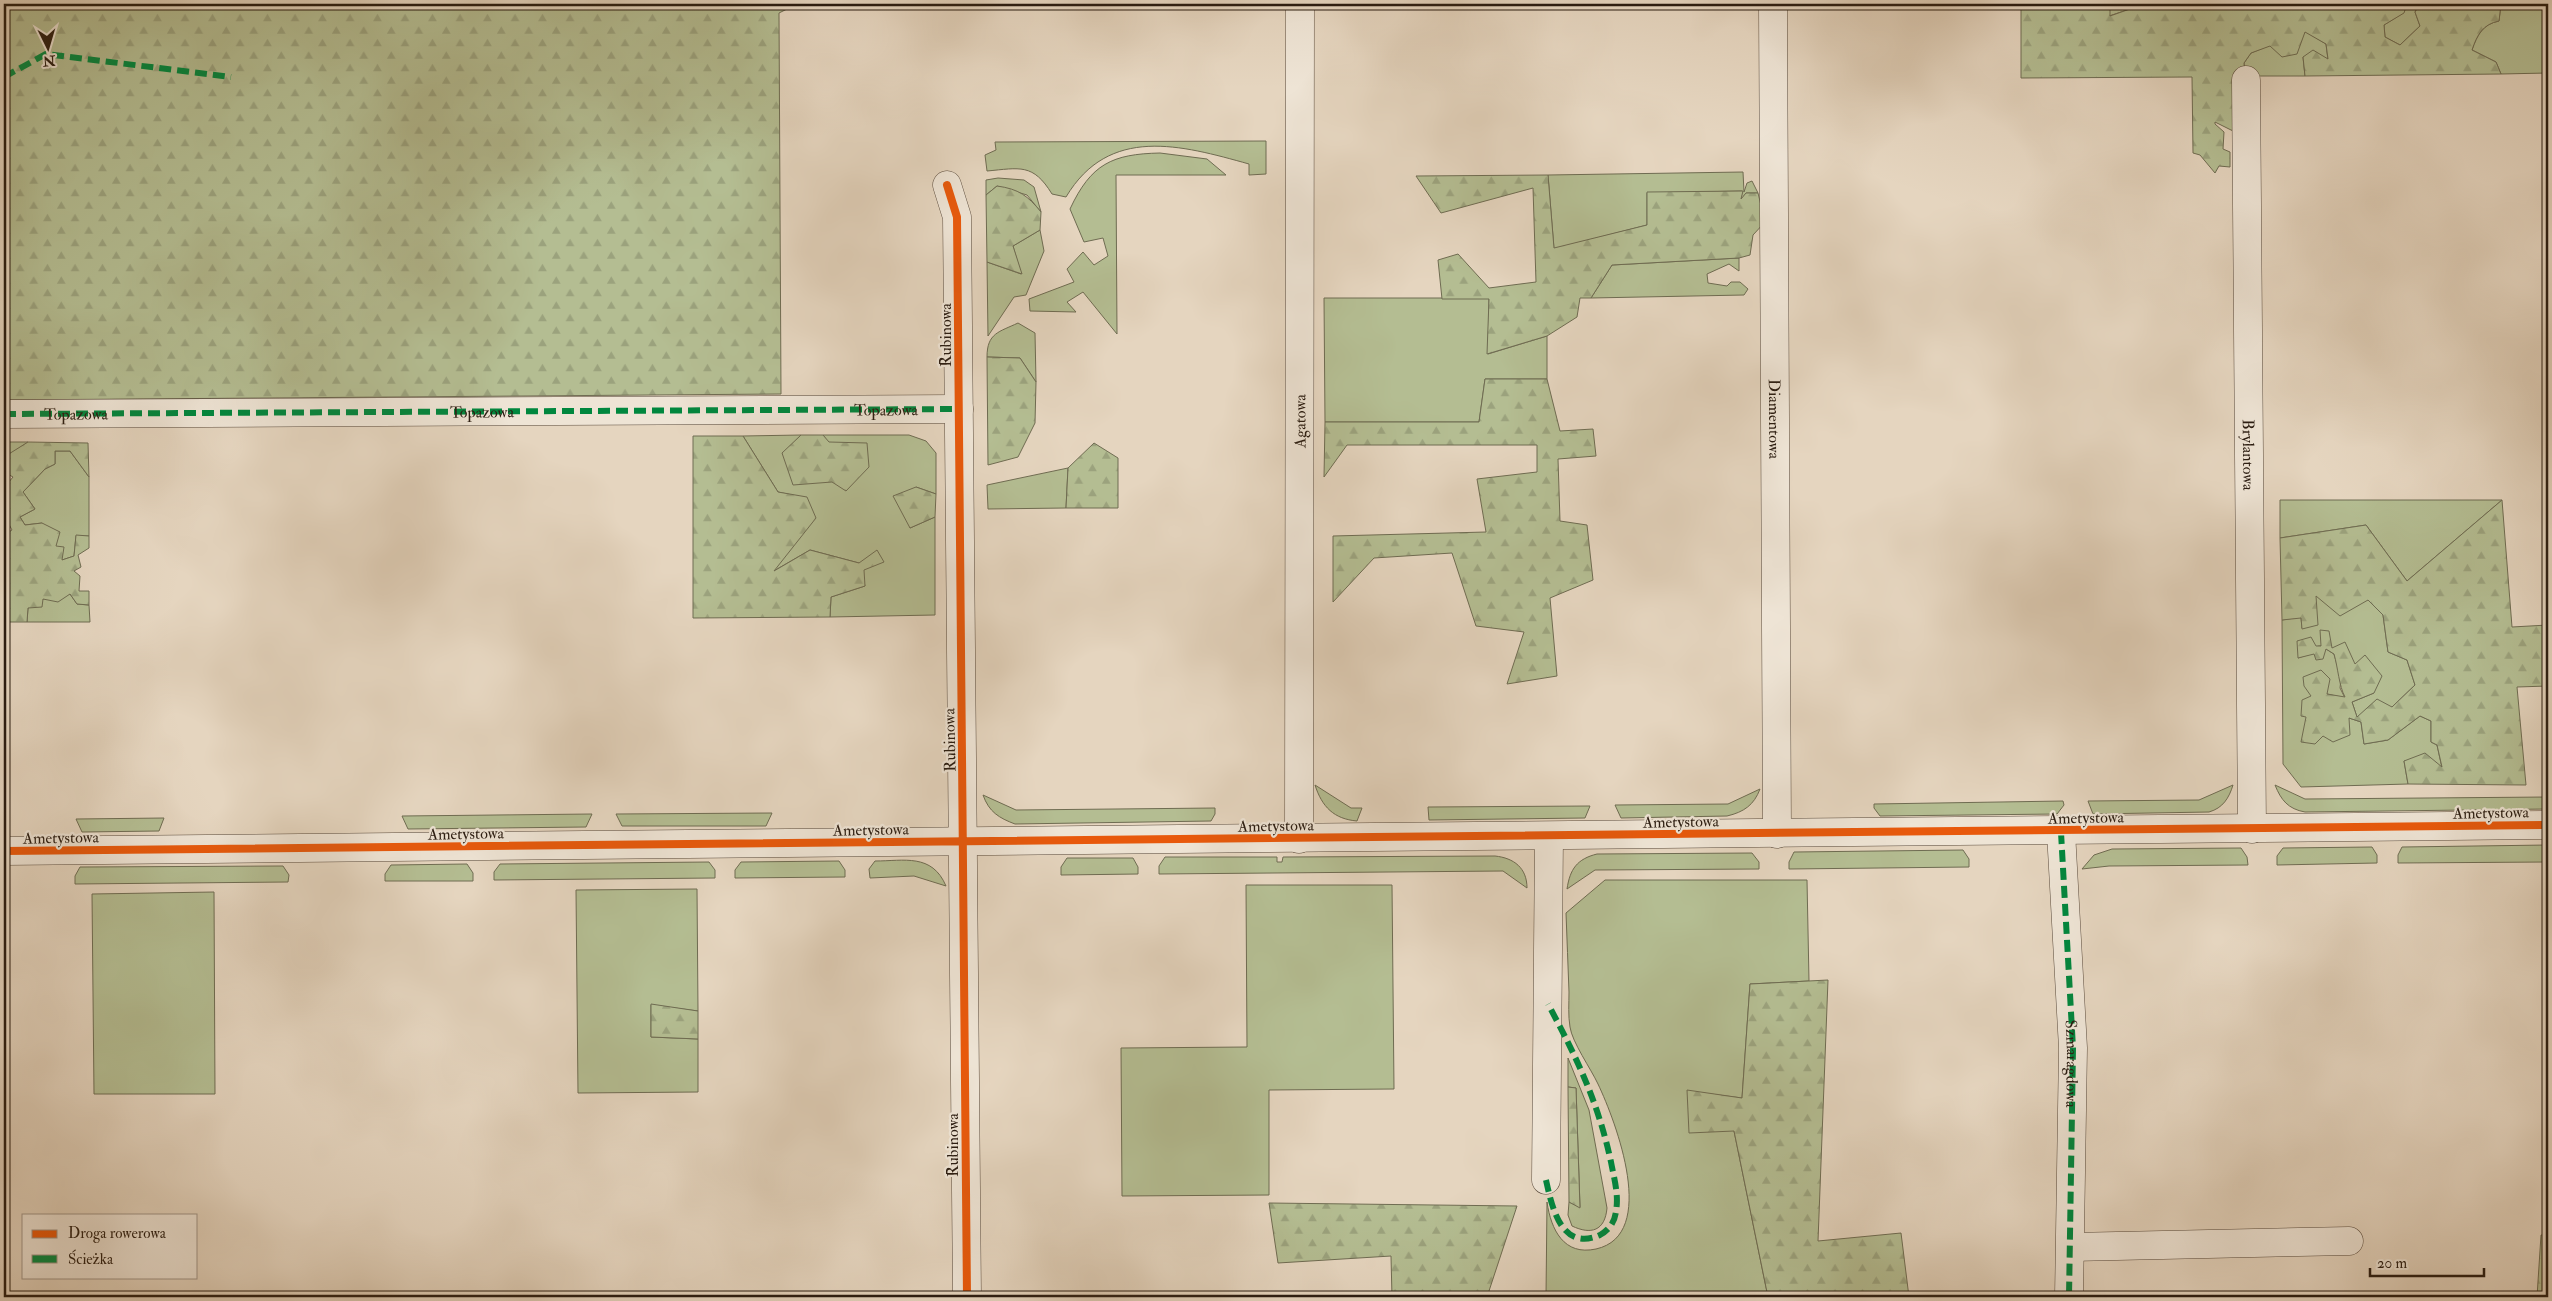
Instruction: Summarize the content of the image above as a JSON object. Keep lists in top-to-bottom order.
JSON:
{
  "streets": {
    "street": [
      "Rubinowa",
      "Topazowa",
      "Diamentowa",
      "Agatowa",
      "Brylantowa",
      "Ametystowa",
      "Szmaragdowa"
    ]
  },
  "crossings": [
    ["Rubinowa", "Topazowa"],
    ["Rubinowa", "Ametystowa"],
    ["Diamentowa", "Ametystowa"],
    ["Agatowa", "Ametystowa"],
    ["Brylantowa", "Ametystowa"],
    ["Ametystowa", "Szmaragdowa"]
  ],
  "legend": ["Droga rowerowa", "Ścieżka"],
  "scale_bar": "20 m",
  "north": "bottom"
}
